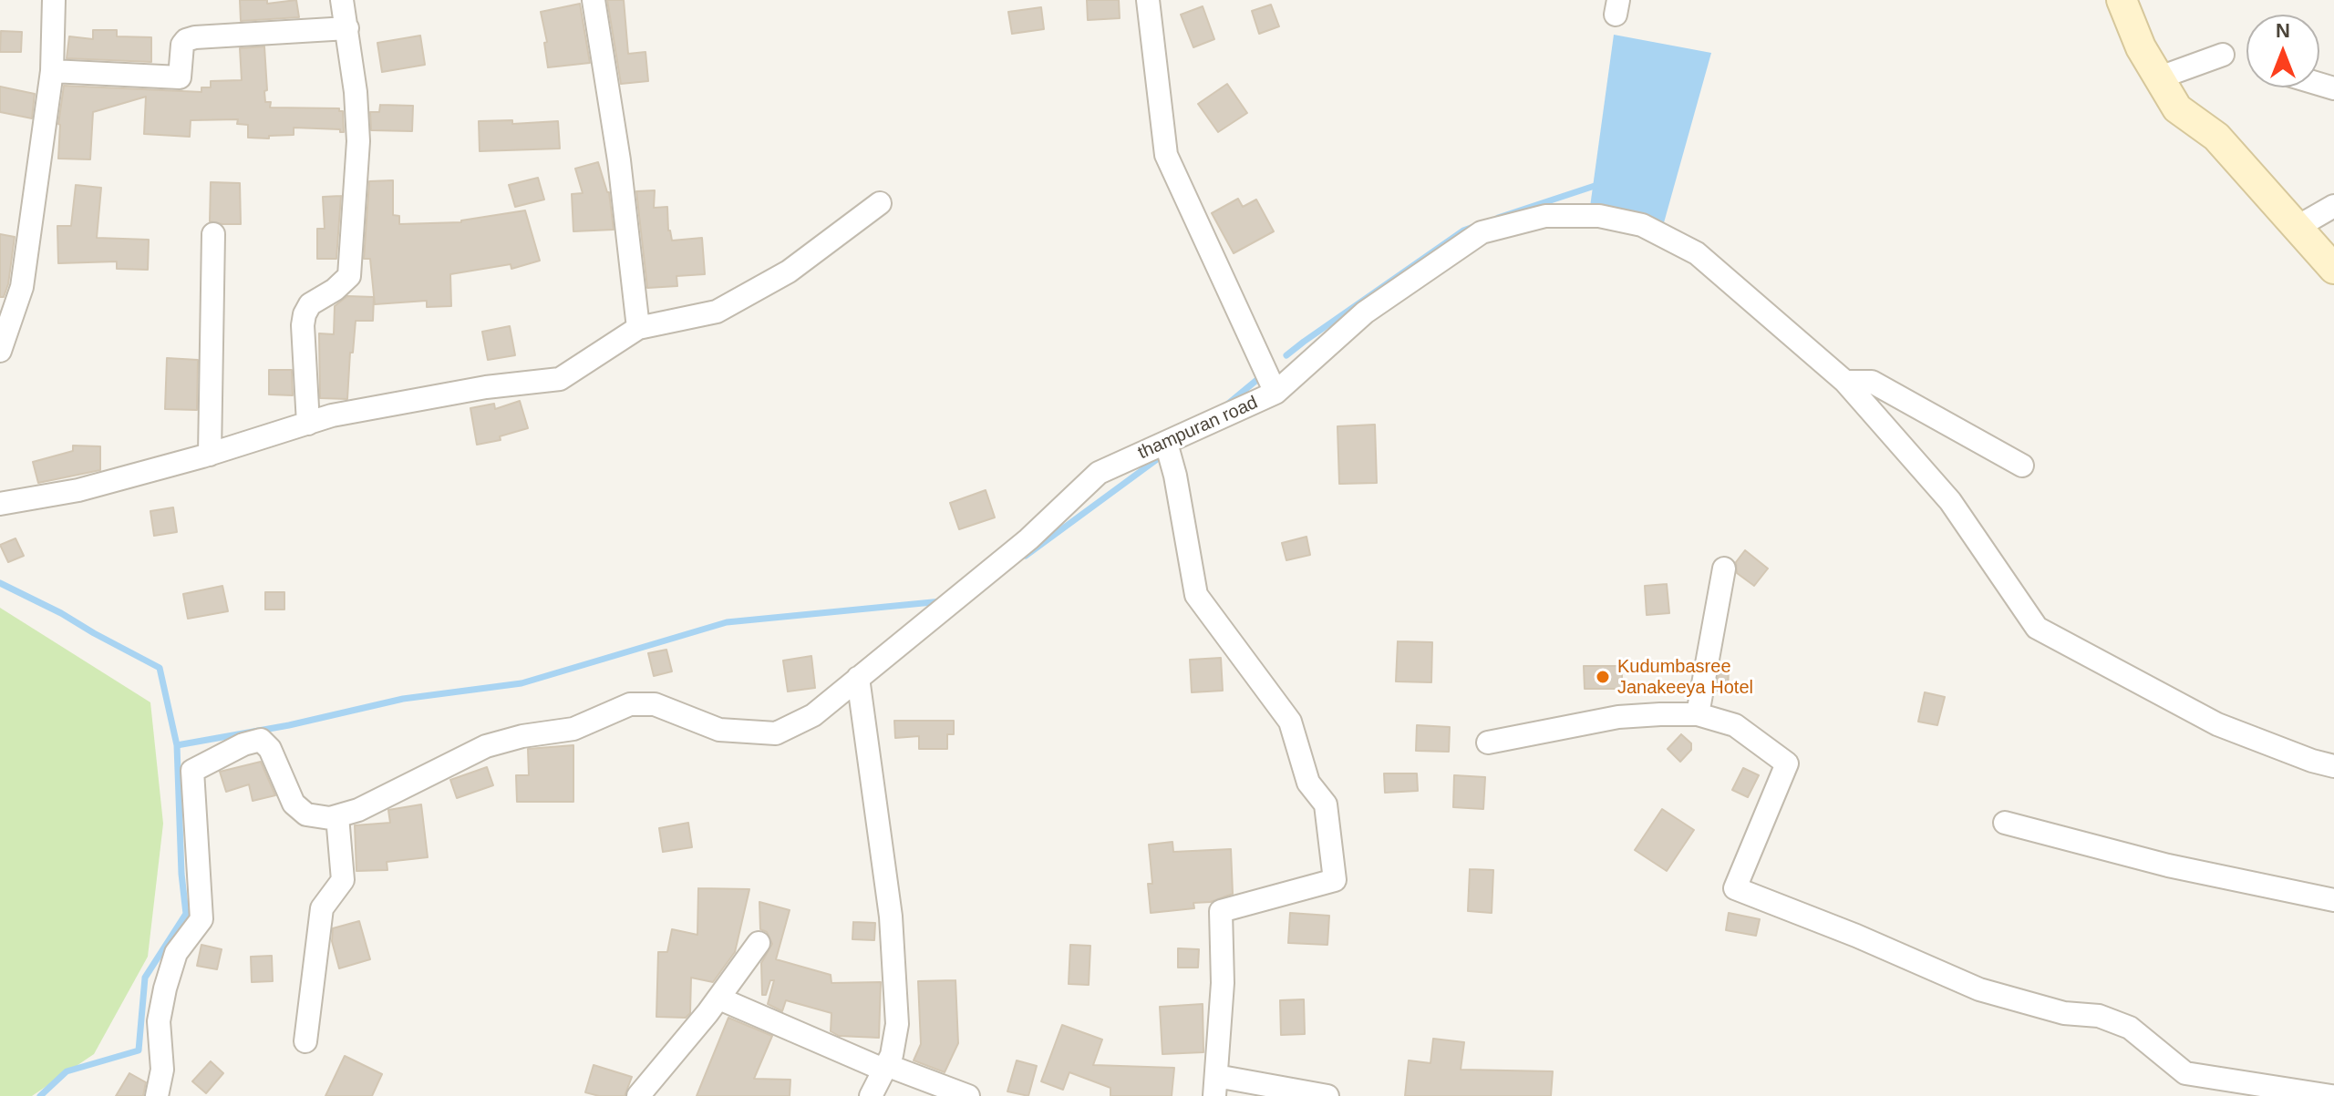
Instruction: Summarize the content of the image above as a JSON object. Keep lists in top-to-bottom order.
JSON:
{
  "streets": {
    "street": ["thampuran road"]
  },
  "places": ["Kudumbasree Janakeeya Hotel"],
  "north": "top"
}
